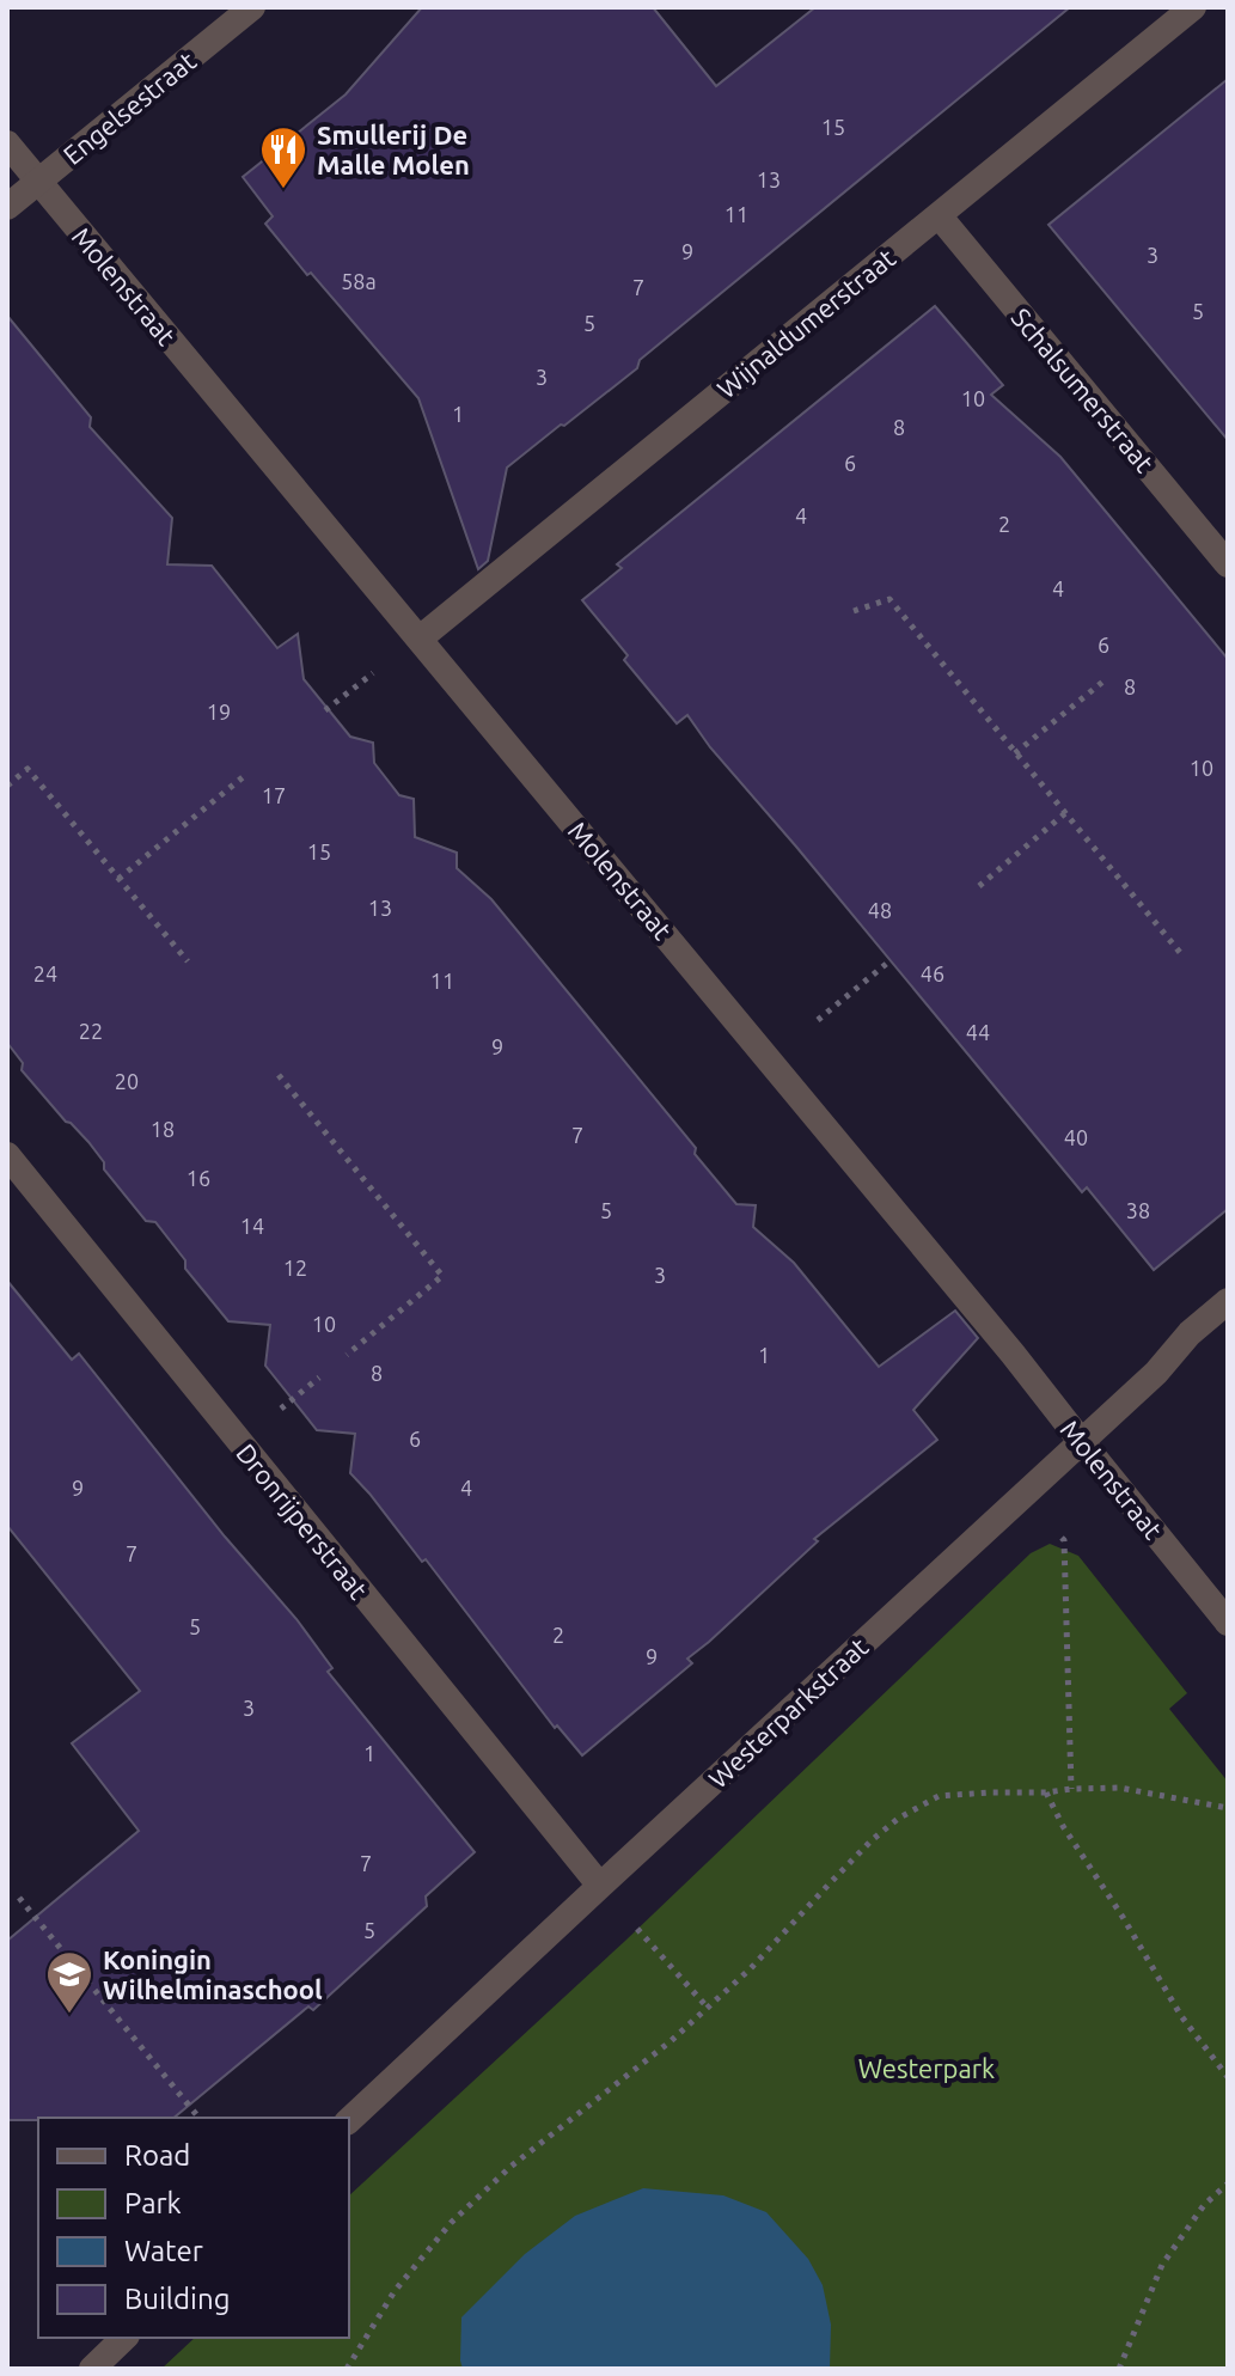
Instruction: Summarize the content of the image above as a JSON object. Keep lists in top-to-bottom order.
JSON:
{
  "streets": {
    "street": [
      "Engelsestraat",
      "Molenstraat",
      "Wijnaldumerstraat",
      "Schalsumerstraat",
      "Dronrijperstraat",
      "Westerparkstraat"
    ]
  },
  "crossings": [
    ["Engelsestraat", "Molenstraat"],
    ["Molenstraat", "Wijnaldumerstraat"],
    ["Molenstraat", "Westerparkstraat"],
    ["Wijnaldumerstraat", "Schalsumerstraat"],
    ["Dronrijperstraat", "Westerparkstraat"]
  ],
  "parks": ["Westerpark"],
  "places": {
    "restaurant": ["Smullerij De Malle Molen"],
    "school or university": ["Koningin Wilhelminaschool"]
  },
  "house_numbers": [
    "15",
    "13",
    "11",
    "9",
    "3",
    "58a",
    "7",
    "5",
    "5",
    "3",
    "10",
    "1",
    "8",
    "6",
    "4",
    "2",
    "4",
    "6",
    "8",
    "19",
    "10",
    "17",
    "15",
    "13",
    "48",
    "24",
    "46",
    "11",
    "22",
    "44",
    "9",
    "20",
    "18",
    "7",
    "40",
    "16",
    "5",
    "38",
    "14",
    "12",
    "3",
    "10",
    "1",
    "8",
    "6",
    "9",
    "4",
    "7",
    "5",
    "2",
    "9",
    "3",
    "1",
    "7",
    "5"
  ],
  "legend": [
    "Road",
    "Park",
    "Water",
    "Building"
  ]
}
